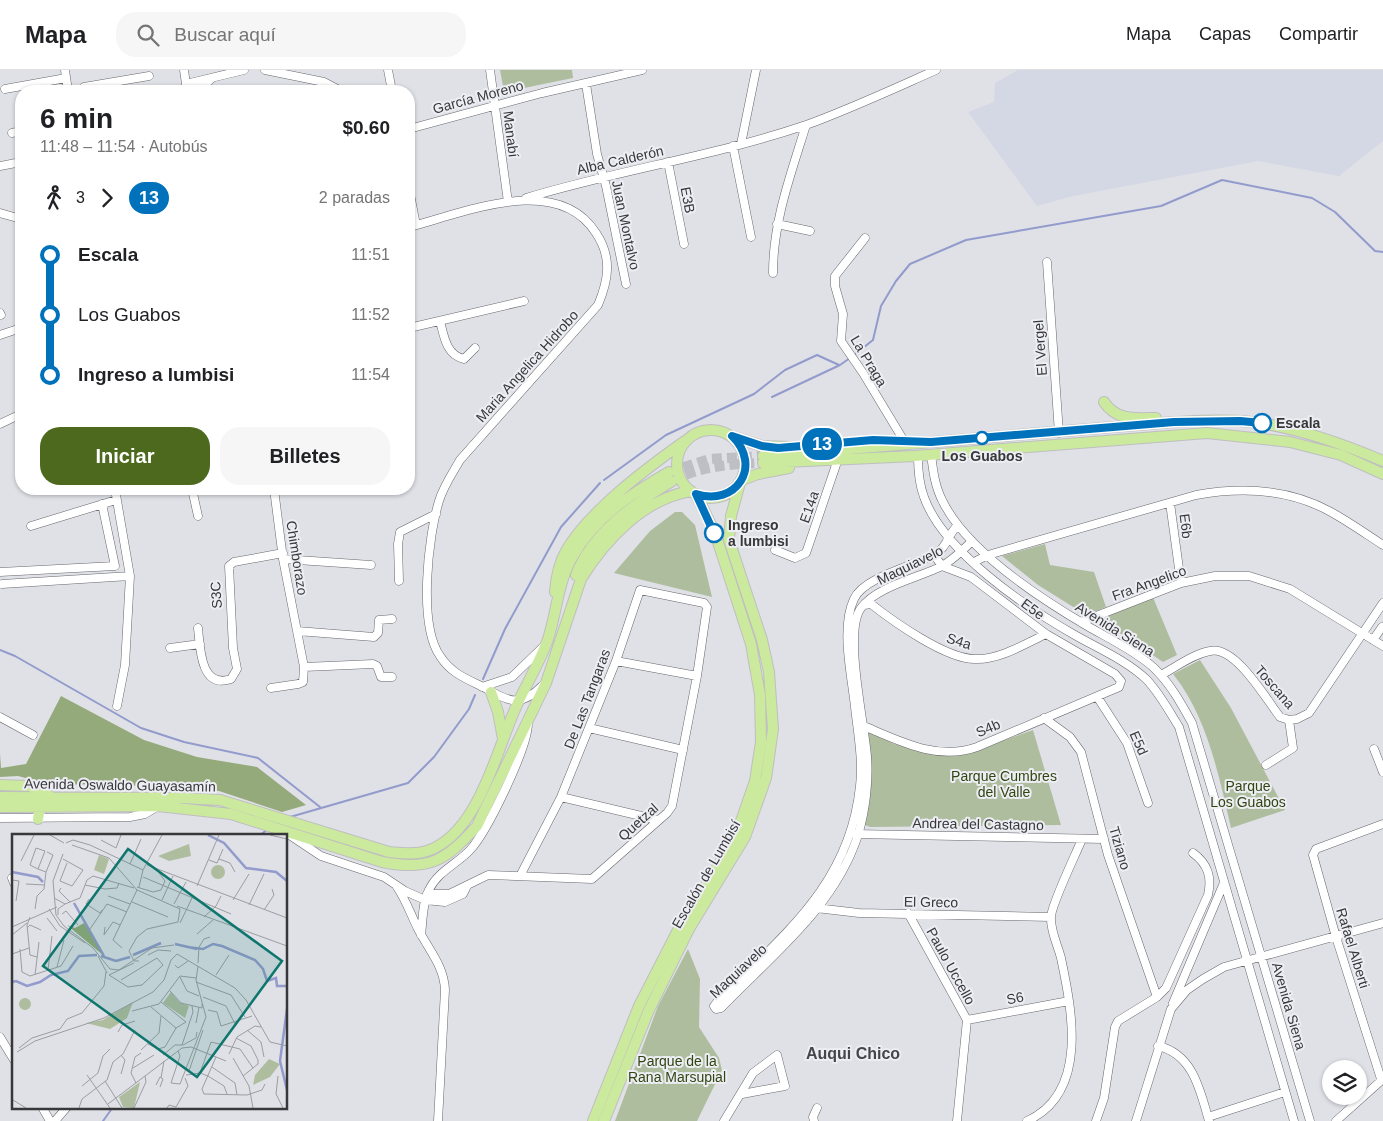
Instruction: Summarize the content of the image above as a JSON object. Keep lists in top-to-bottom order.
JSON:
{
  "streets": {
    "main road": ["Avenida Oswaldo Guayasamín", "Escalón de Lumbisí"],
    "street": [
      "García Moreno",
      "Manabí",
      "Alba Calderón",
      "E3B",
      "Juan Montalvo",
      "El Vergel",
      "La Praga",
      "Maria Angelica Hidrobo",
      "E14a",
      "E6b",
      "Chimborazo",
      "Maquiavelo",
      "Fra Angelico",
      "S3C",
      "E5e",
      "Avenida Siena",
      "S4a",
      "Toscana",
      "De Las Tangaras",
      "S4b",
      "E5d",
      "Quetzal",
      "Andrea del Castagno",
      "Tiziano",
      "El Greco",
      "Rafael Alberti",
      "Paulo Uccello",
      "S6"
    ]
  },
  "crossings": [
    ["García Moreno", "Manabí"],
    ["García Moreno", "Juan Montalvo"],
    ["Manabí", "Alba Calderón"],
    ["Manabí", "Maria Angelica Hidrobo"],
    ["Alba Calderón", "E3B"],
    ["Alba Calderón", "Juan Montalvo"],
    ["Alba Calderón", "Maria Angelica Hidrobo"],
    ["Maria Angelica Hidrobo", "Avenida Oswaldo Guayasamín"],
    ["E6b", "Fra Angelico"],
    ["Chimborazo", "S3C"],
    ["Maquiavelo", "E5e"],
    ["Maquiavelo", "Avenida Siena"],
    ["Maquiavelo", "S4a"],
    ["Maquiavelo", "S4b"],
    ["Maquiavelo", "Andrea del Castagno"],
    ["Maquiavelo", "El Greco"],
    ["Fra Angelico", "Avenida Siena"],
    ["Fra Angelico", "Toscana"],
    ["E5e", "S4a"],
    ["E5e", "S4b"],
    ["Avenida Siena", "Toscana"],
    ["De Las Tangaras", "Quetzal"],
    ["S4b", "E5d"],
    ["S4b", "Tiziano"],
    ["Avenida Oswaldo Guayasamín", "Escalón de Lumbisí"],
    ["Andrea del Castagno", "Tiziano"],
    ["El Greco", "Paulo Uccello"],
    ["Paulo Uccello", "S6"]
  ],
  "districts": ["Auqui Chico"],
  "parks": ["Parque Cumbres del Valle", "Parque Los Guabos", "Parque de la Rana Marsupial"],
  "places": ["Escala", "Los Guabos", "Ingreso a lumbisi"],
  "lines": ["bus line 13"],
  "page": {
    "header": "Mapa",
    "search": "Buscar aquí",
    "nav": ["Mapa", "Capas", "Compartir"],
    "on_map": "13",
    "heading": ["6 min", "11:48 – 11:54 · Autobús", "$0.60"],
    "legs": ["3", "13", "2 paradas"],
    "list": [
      {
        "name": "Escala",
        "value": "11:51"
      },
      {
        "name": "Los Guabos",
        "value": "11:52"
      },
      {
        "name": "Ingreso a lumbisi",
        "value": "11:54"
      }
    ],
    "buttons": ["Iniciar", "Billetes"]
  }
}
